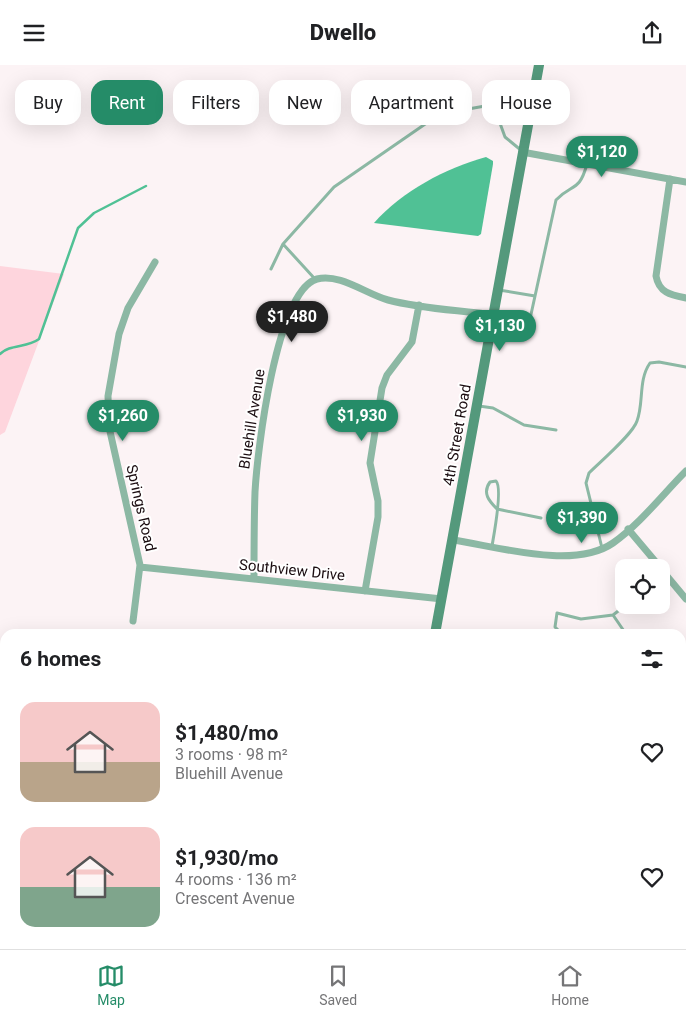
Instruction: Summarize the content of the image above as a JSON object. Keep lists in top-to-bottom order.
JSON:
{
  "streets": {
    "street": [
      "Bluehill Avenue",
      "4th Street Road",
      "Springs Road",
      "Southview Drive"
    ]
  },
  "crossings": [
    ["Bluehill Avenue", "Southview Drive"],
    ["4th Street Road", "Southview Drive"],
    ["Springs Road", "Southview Drive"]
  ],
  "page": {
    "header": "Dwello",
    "chip": [
      "Buy",
      "Rent",
      "Filters",
      "New",
      "Apartment",
      "House"
    ],
    "price": [
      "$1,120",
      "$1,480",
      "$1,130",
      "$1,260",
      "$1,930",
      "$1,390"
    ],
    "heading": "6 homes",
    "list": [
      {
        "name": "$1,480/mo",
        "note": "3 rooms · 98 m² · Bluehill Avenue"
      },
      {
        "name": "$1,930/mo",
        "note": "4 rooms · 136 m² · Crescent Avenue"
      }
    ],
    "tabs": ["Map", "Saved", "Home"]
  }
}
